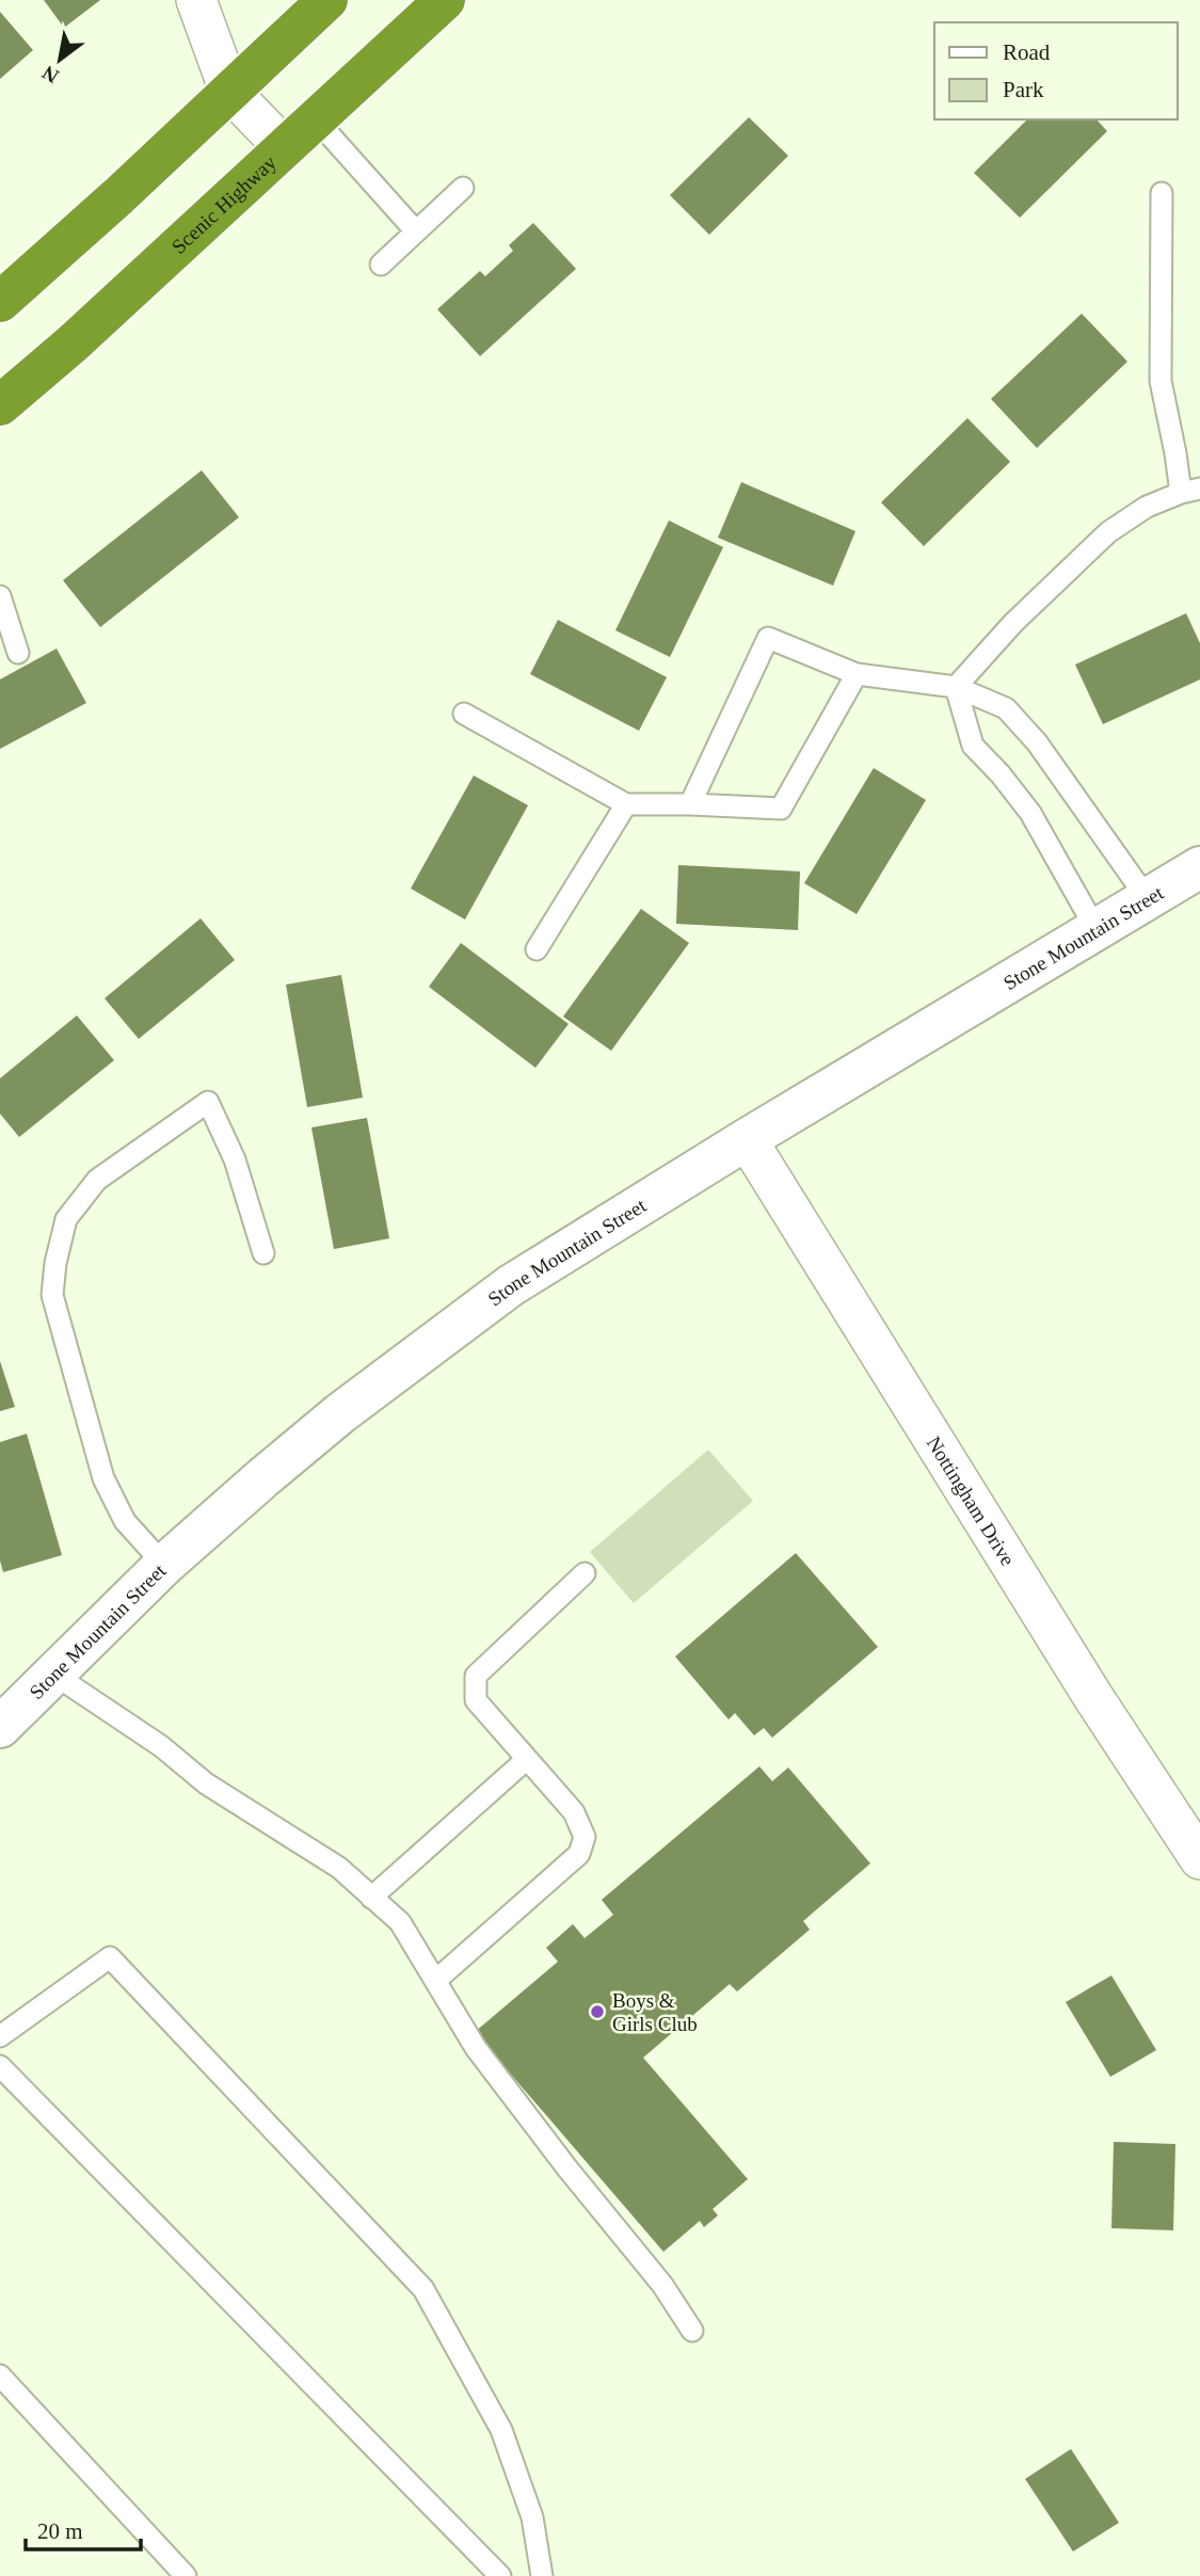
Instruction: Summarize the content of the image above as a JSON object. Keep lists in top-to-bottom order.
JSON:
{
  "streets": {
    "highway": ["Scenic Highway"],
    "main road": ["Stone Mountain Street"],
    "street": ["Nottingham Drive"]
  },
  "crossings": [
    ["Stone Mountain Street", "Nottingham Drive"]
  ],
  "places": ["Boys & Girls Club"],
  "legend": ["Road", "Park"],
  "scale_bar": "20 m",
  "north": "bottom left"
}
